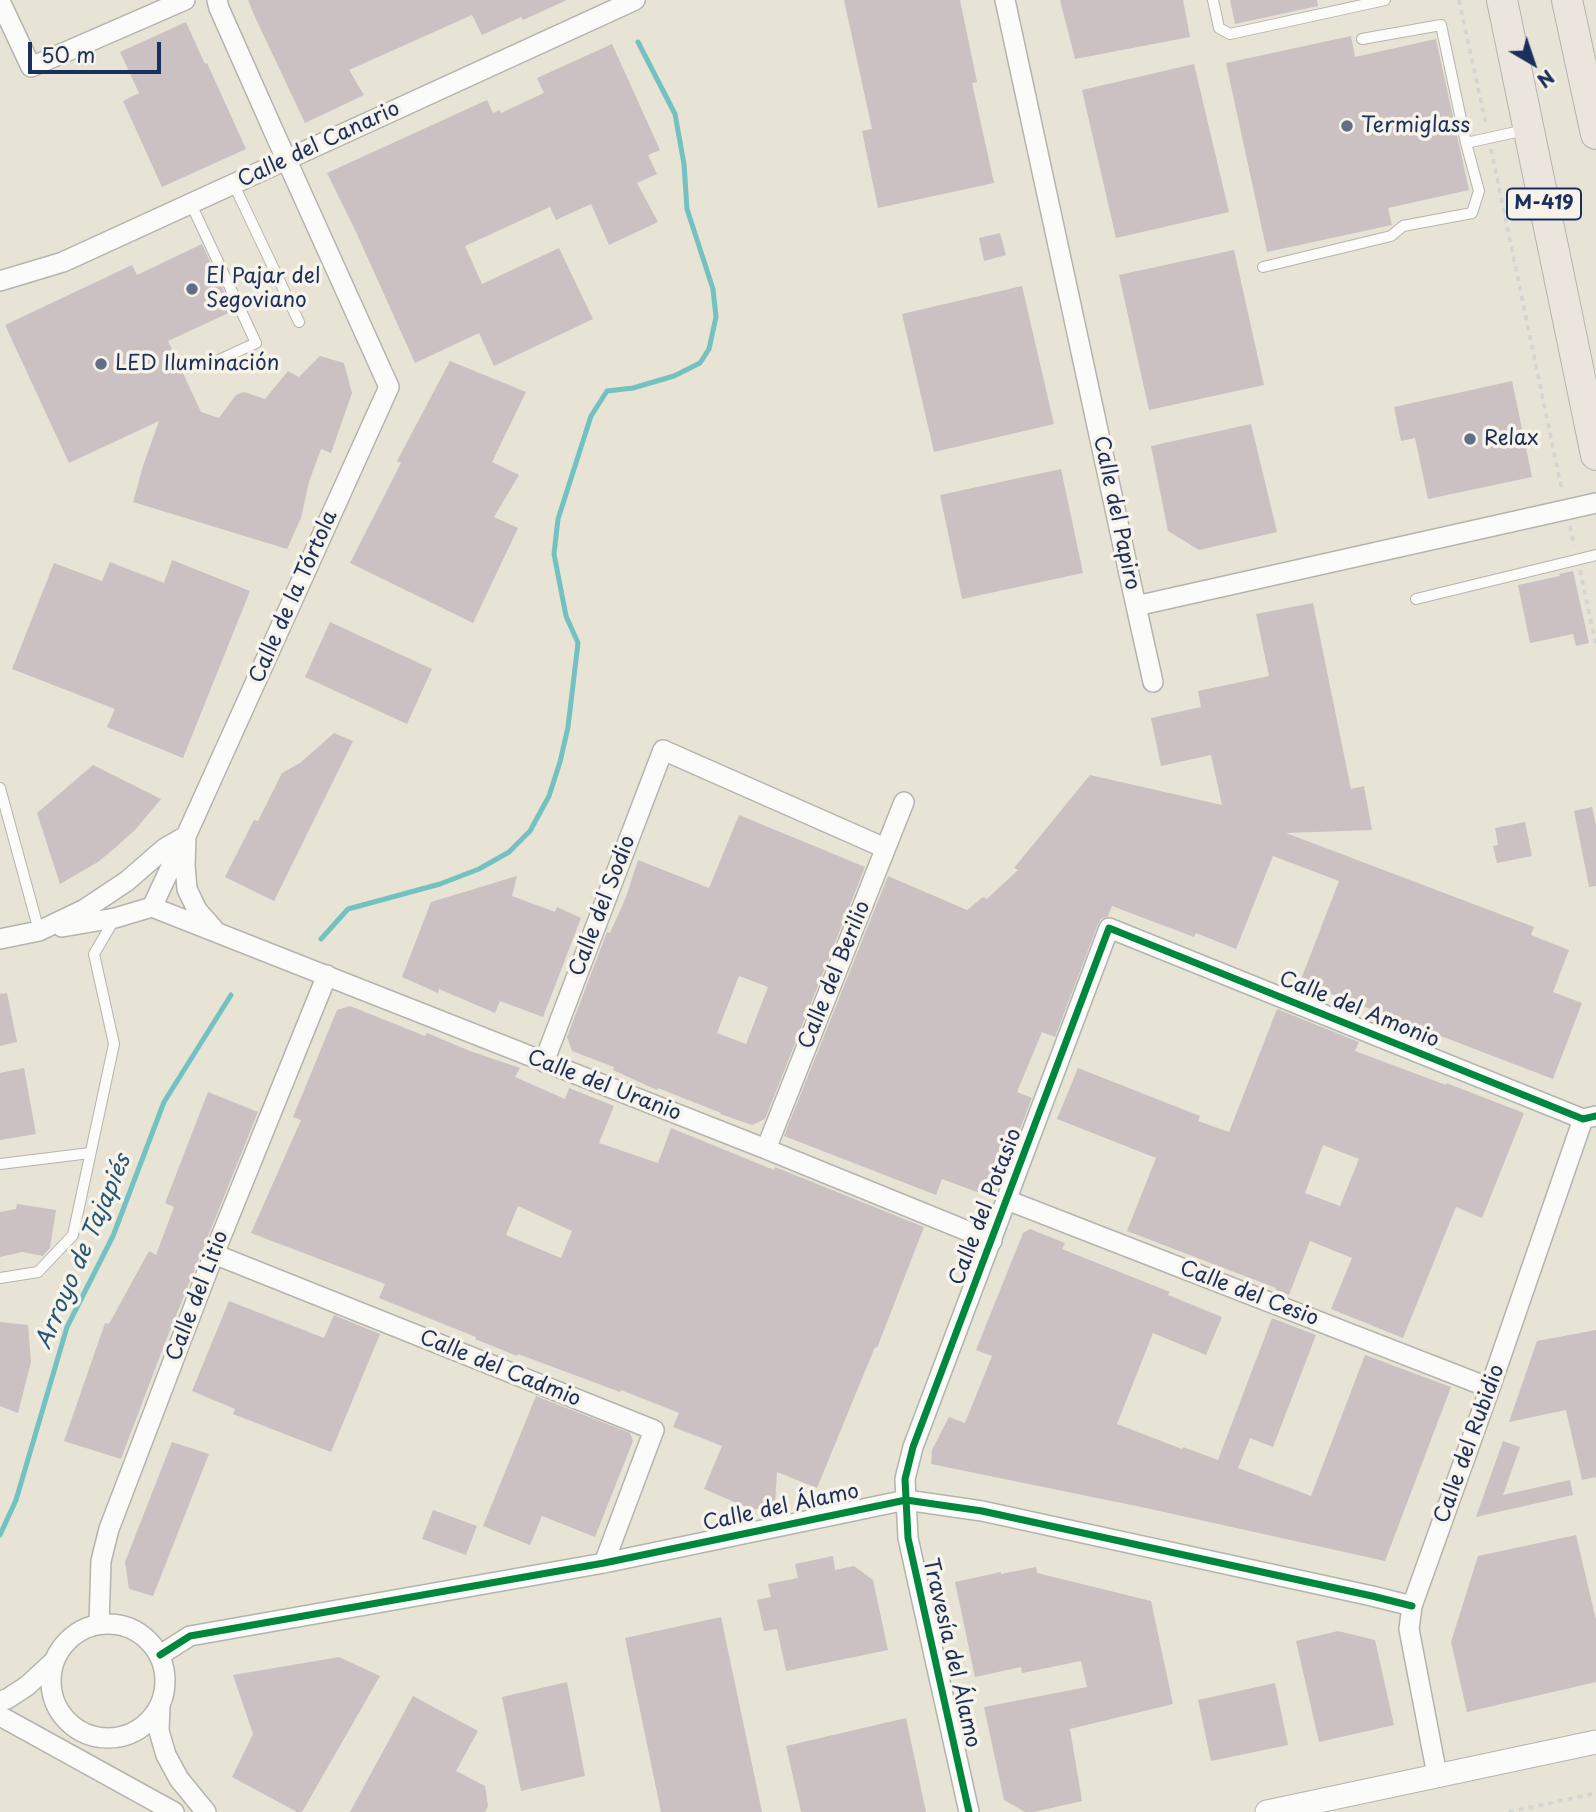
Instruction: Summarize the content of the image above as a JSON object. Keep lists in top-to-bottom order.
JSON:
{
  "streets": {
    "main road": ["M-419"],
    "street": [
      "Calle del Canario",
      "Calle del Papiro",
      "Calle de la Tórtola",
      "Calle del Sodio",
      "Calle del Berilio",
      "Calle del Amonio",
      "Calle del Uranio",
      "Calle del Potasio",
      "Calle del Cesio",
      "Calle del Litio",
      "Calle del Cadmio",
      "Calle del Rubidio",
      "Calle del Álamo",
      "Travesía del Álamo"
    ]
  },
  "crossings": [
    ["Calle del Canario", "Calle de la Tórtola"],
    ["Calle de la Tórtola", "Calle del Uranio"],
    ["Calle del Sodio", "Calle del Berilio"],
    ["Calle del Sodio", "Calle del Uranio"],
    ["Calle del Berilio", "Calle del Uranio"],
    ["Calle del Amonio", "Calle del Potasio"],
    ["Calle del Amonio", "Calle del Rubidio"],
    ["Calle del Uranio", "Calle del Potasio"],
    ["Calle del Uranio", "Calle del Litio"],
    ["Calle del Potasio", "Calle del Cesio"],
    ["Calle del Potasio", "Calle del Álamo"],
    ["Calle del Potasio", "Travesía del Álamo"],
    ["Calle del Cesio", "Calle del Rubidio"],
    ["Calle del Litio", "Calle del Cadmio"],
    ["Calle del Litio", "Calle del Álamo"],
    ["Calle del Cadmio", "Calle del Álamo"],
    ["Calle del Rubidio", "Calle del Álamo"],
    ["Calle del Álamo", "Travesía del Álamo"]
  ],
  "water": ["Arroyo de Tajapiés"],
  "places": [
    "Termiglass",
    "El Pajar del Segoviano",
    "LED Iluminación",
    "Relax"
  ],
  "scale_bar": "50 m",
  "north": "bottom right"
}
